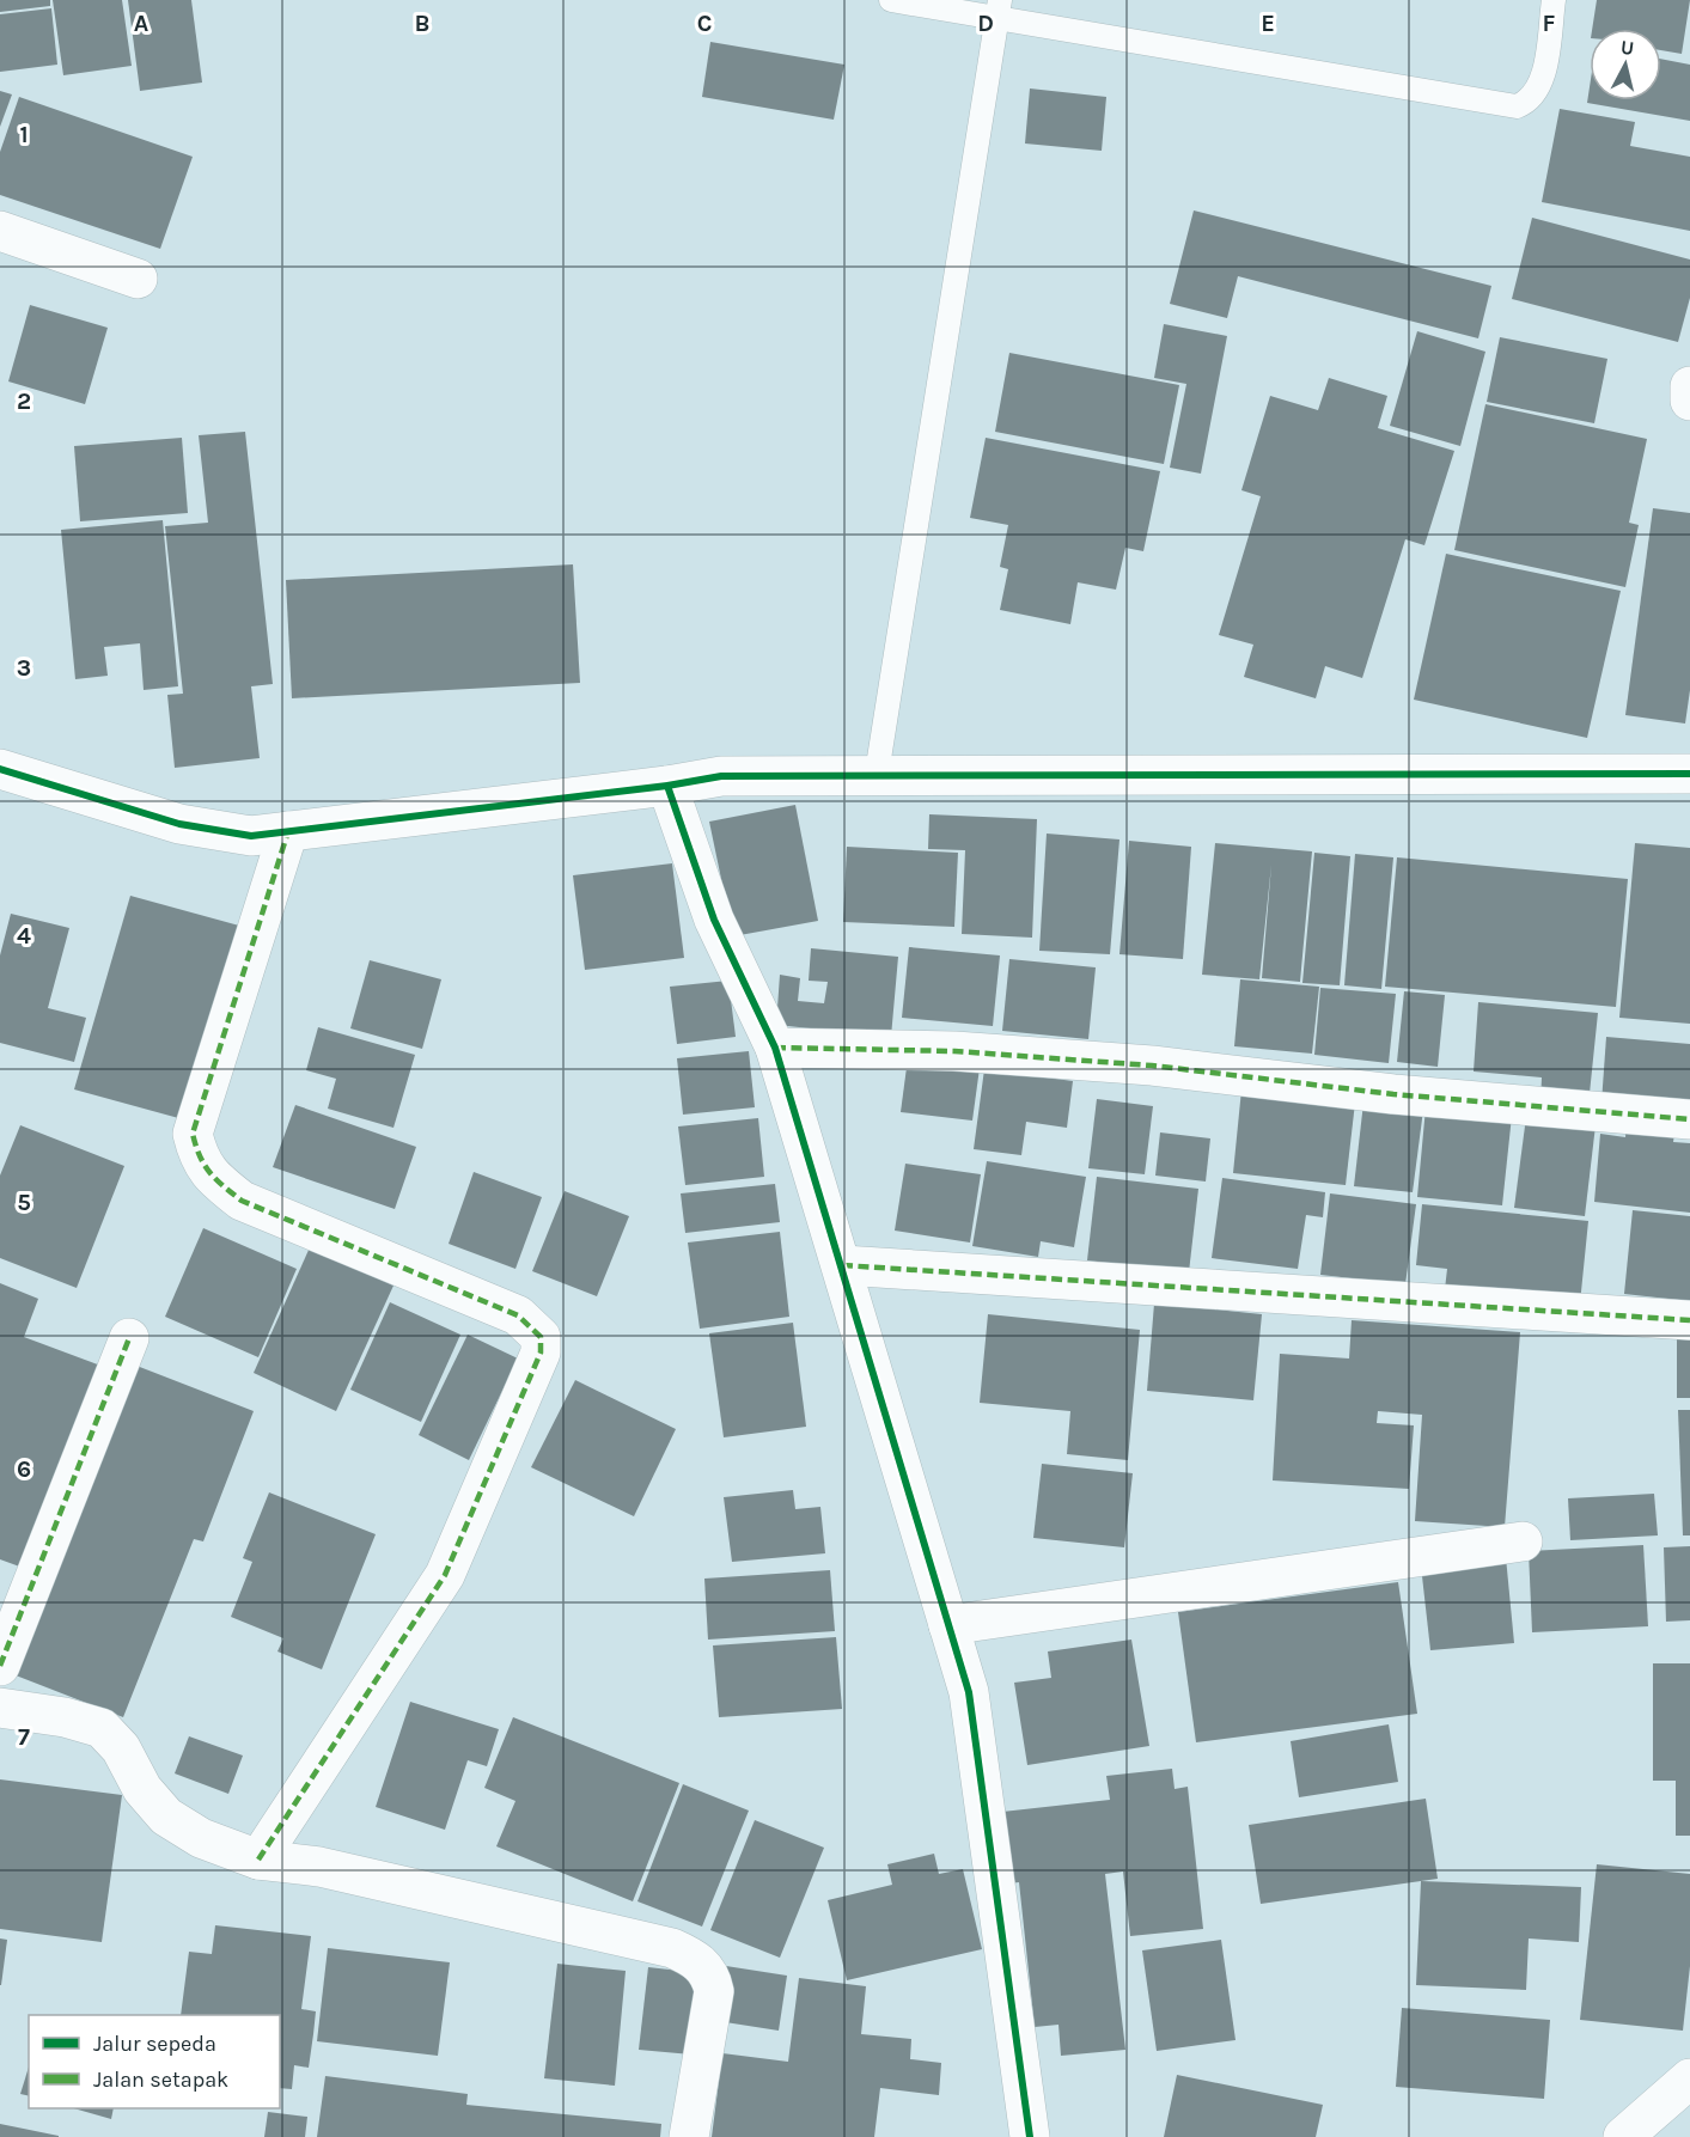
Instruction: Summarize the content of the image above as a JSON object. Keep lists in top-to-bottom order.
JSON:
{
  "legend": ["Jalur sepeda", "Jalan setapak"],
  "north": "top",
  "grid": {
    "columns": [
      "A",
      "B",
      "C",
      "D",
      "E",
      "F"
    ],
    "rows": [
      "1",
      "2",
      "3",
      "4",
      "5",
      "6",
      "7"
    ]
  }
}
